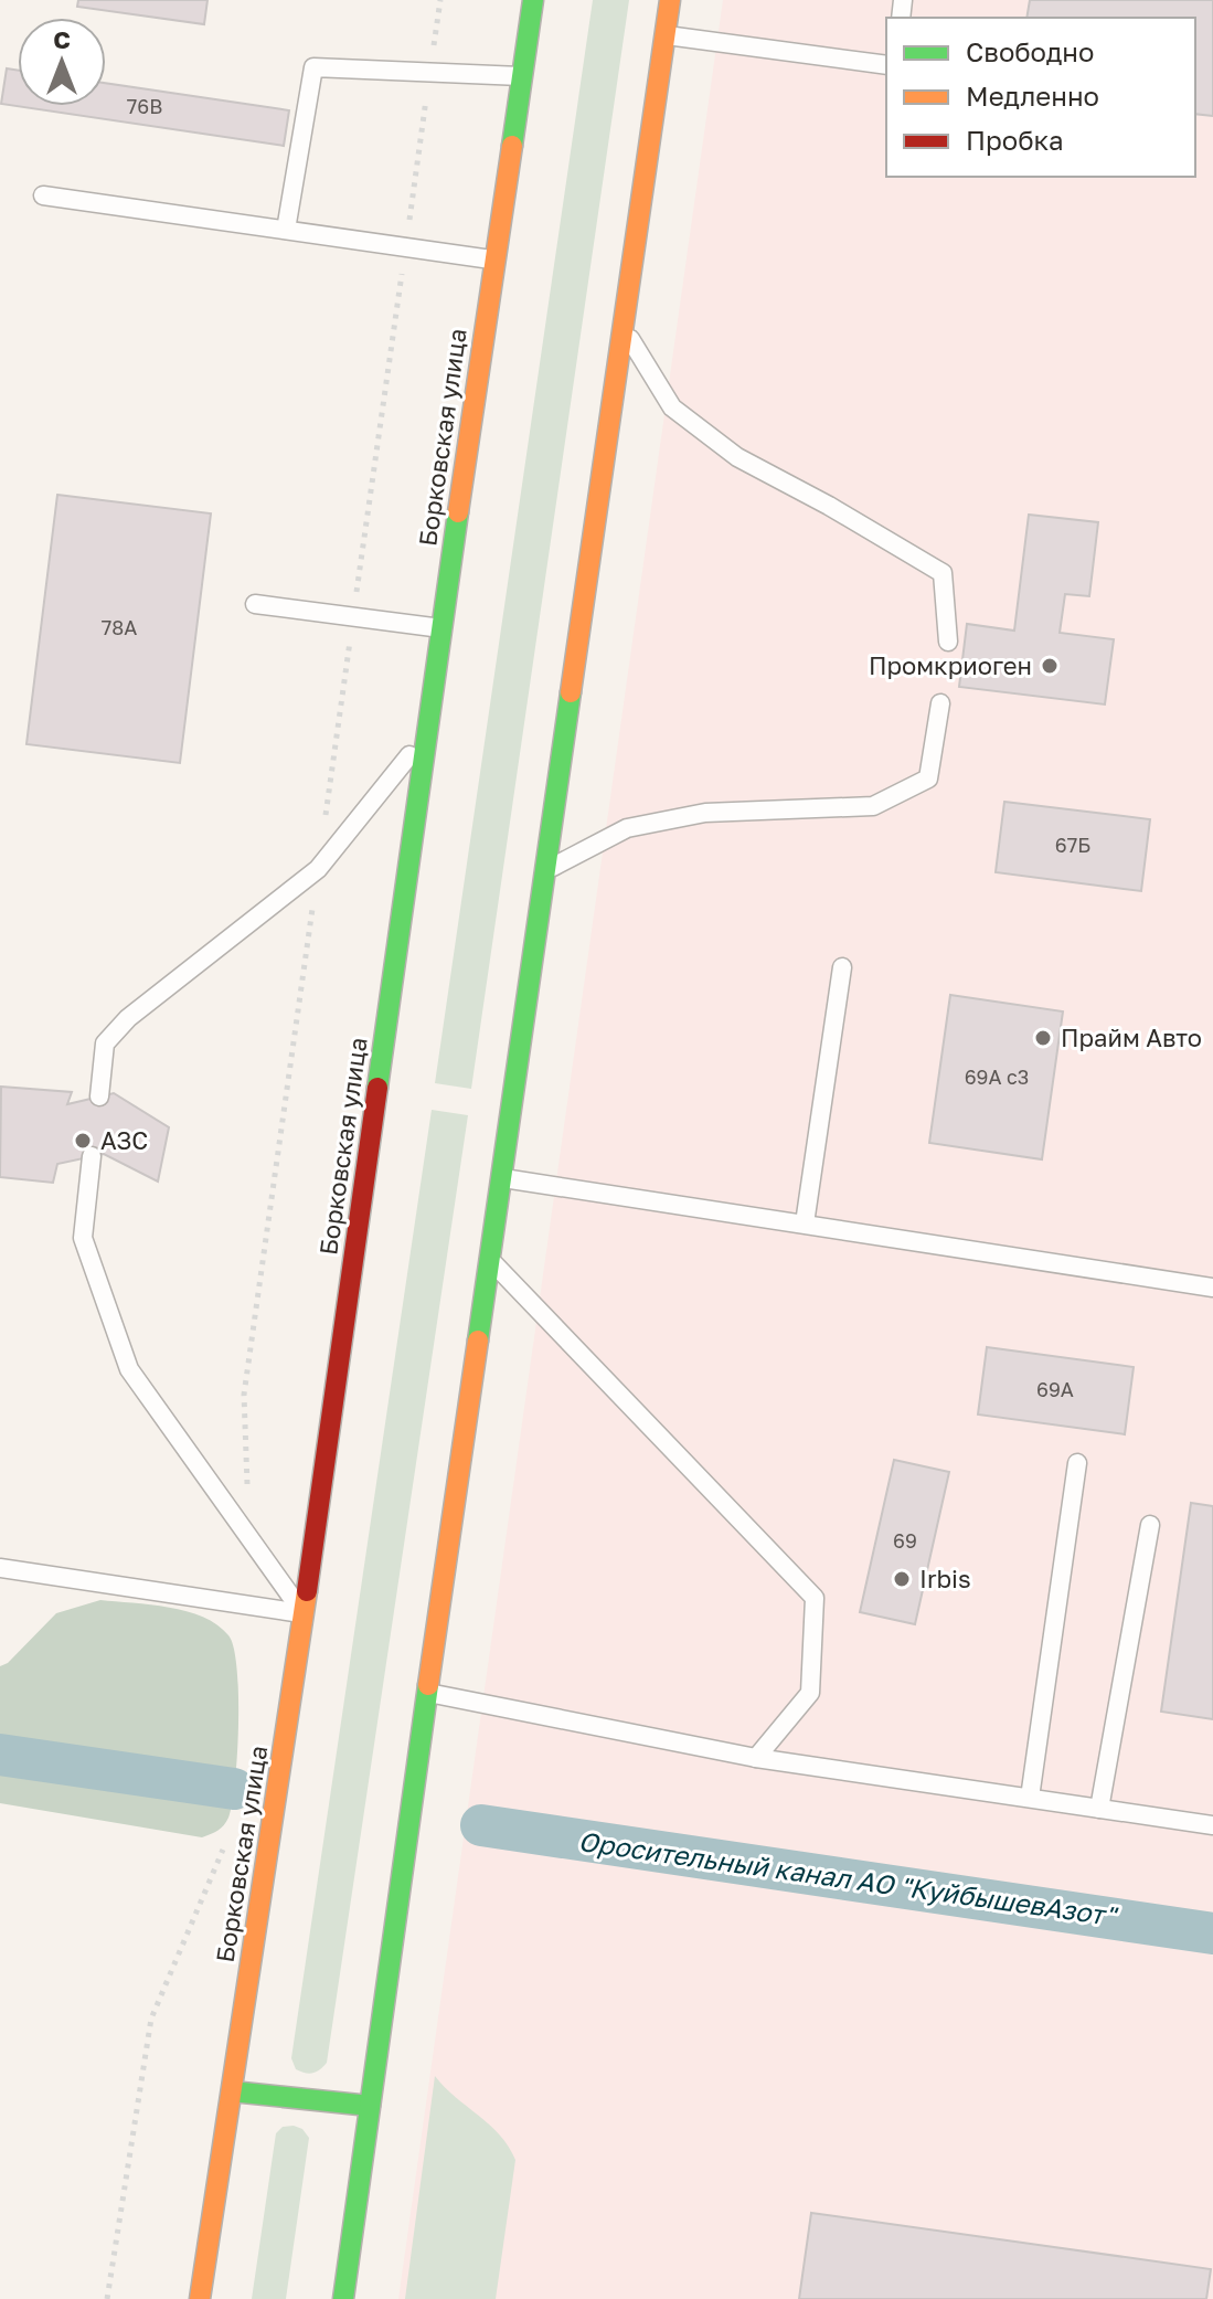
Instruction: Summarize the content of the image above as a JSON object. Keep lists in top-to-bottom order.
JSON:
{
  "streets": {
    "main road": ["Борковская улица"]
  },
  "water": ["Оросительный канал АО \"КуйбышевАзот\""],
  "places": [
    "Промкриоген",
    "Прайм Авто",
    "АЗС",
    "Irbis"
  ],
  "house_numbers": [
    "76В",
    "78А",
    "67Б",
    "69А с3",
    "69А",
    "69"
  ],
  "legend": ["Свободно", "Медленно", "Пробка"],
  "north": "top"
}
